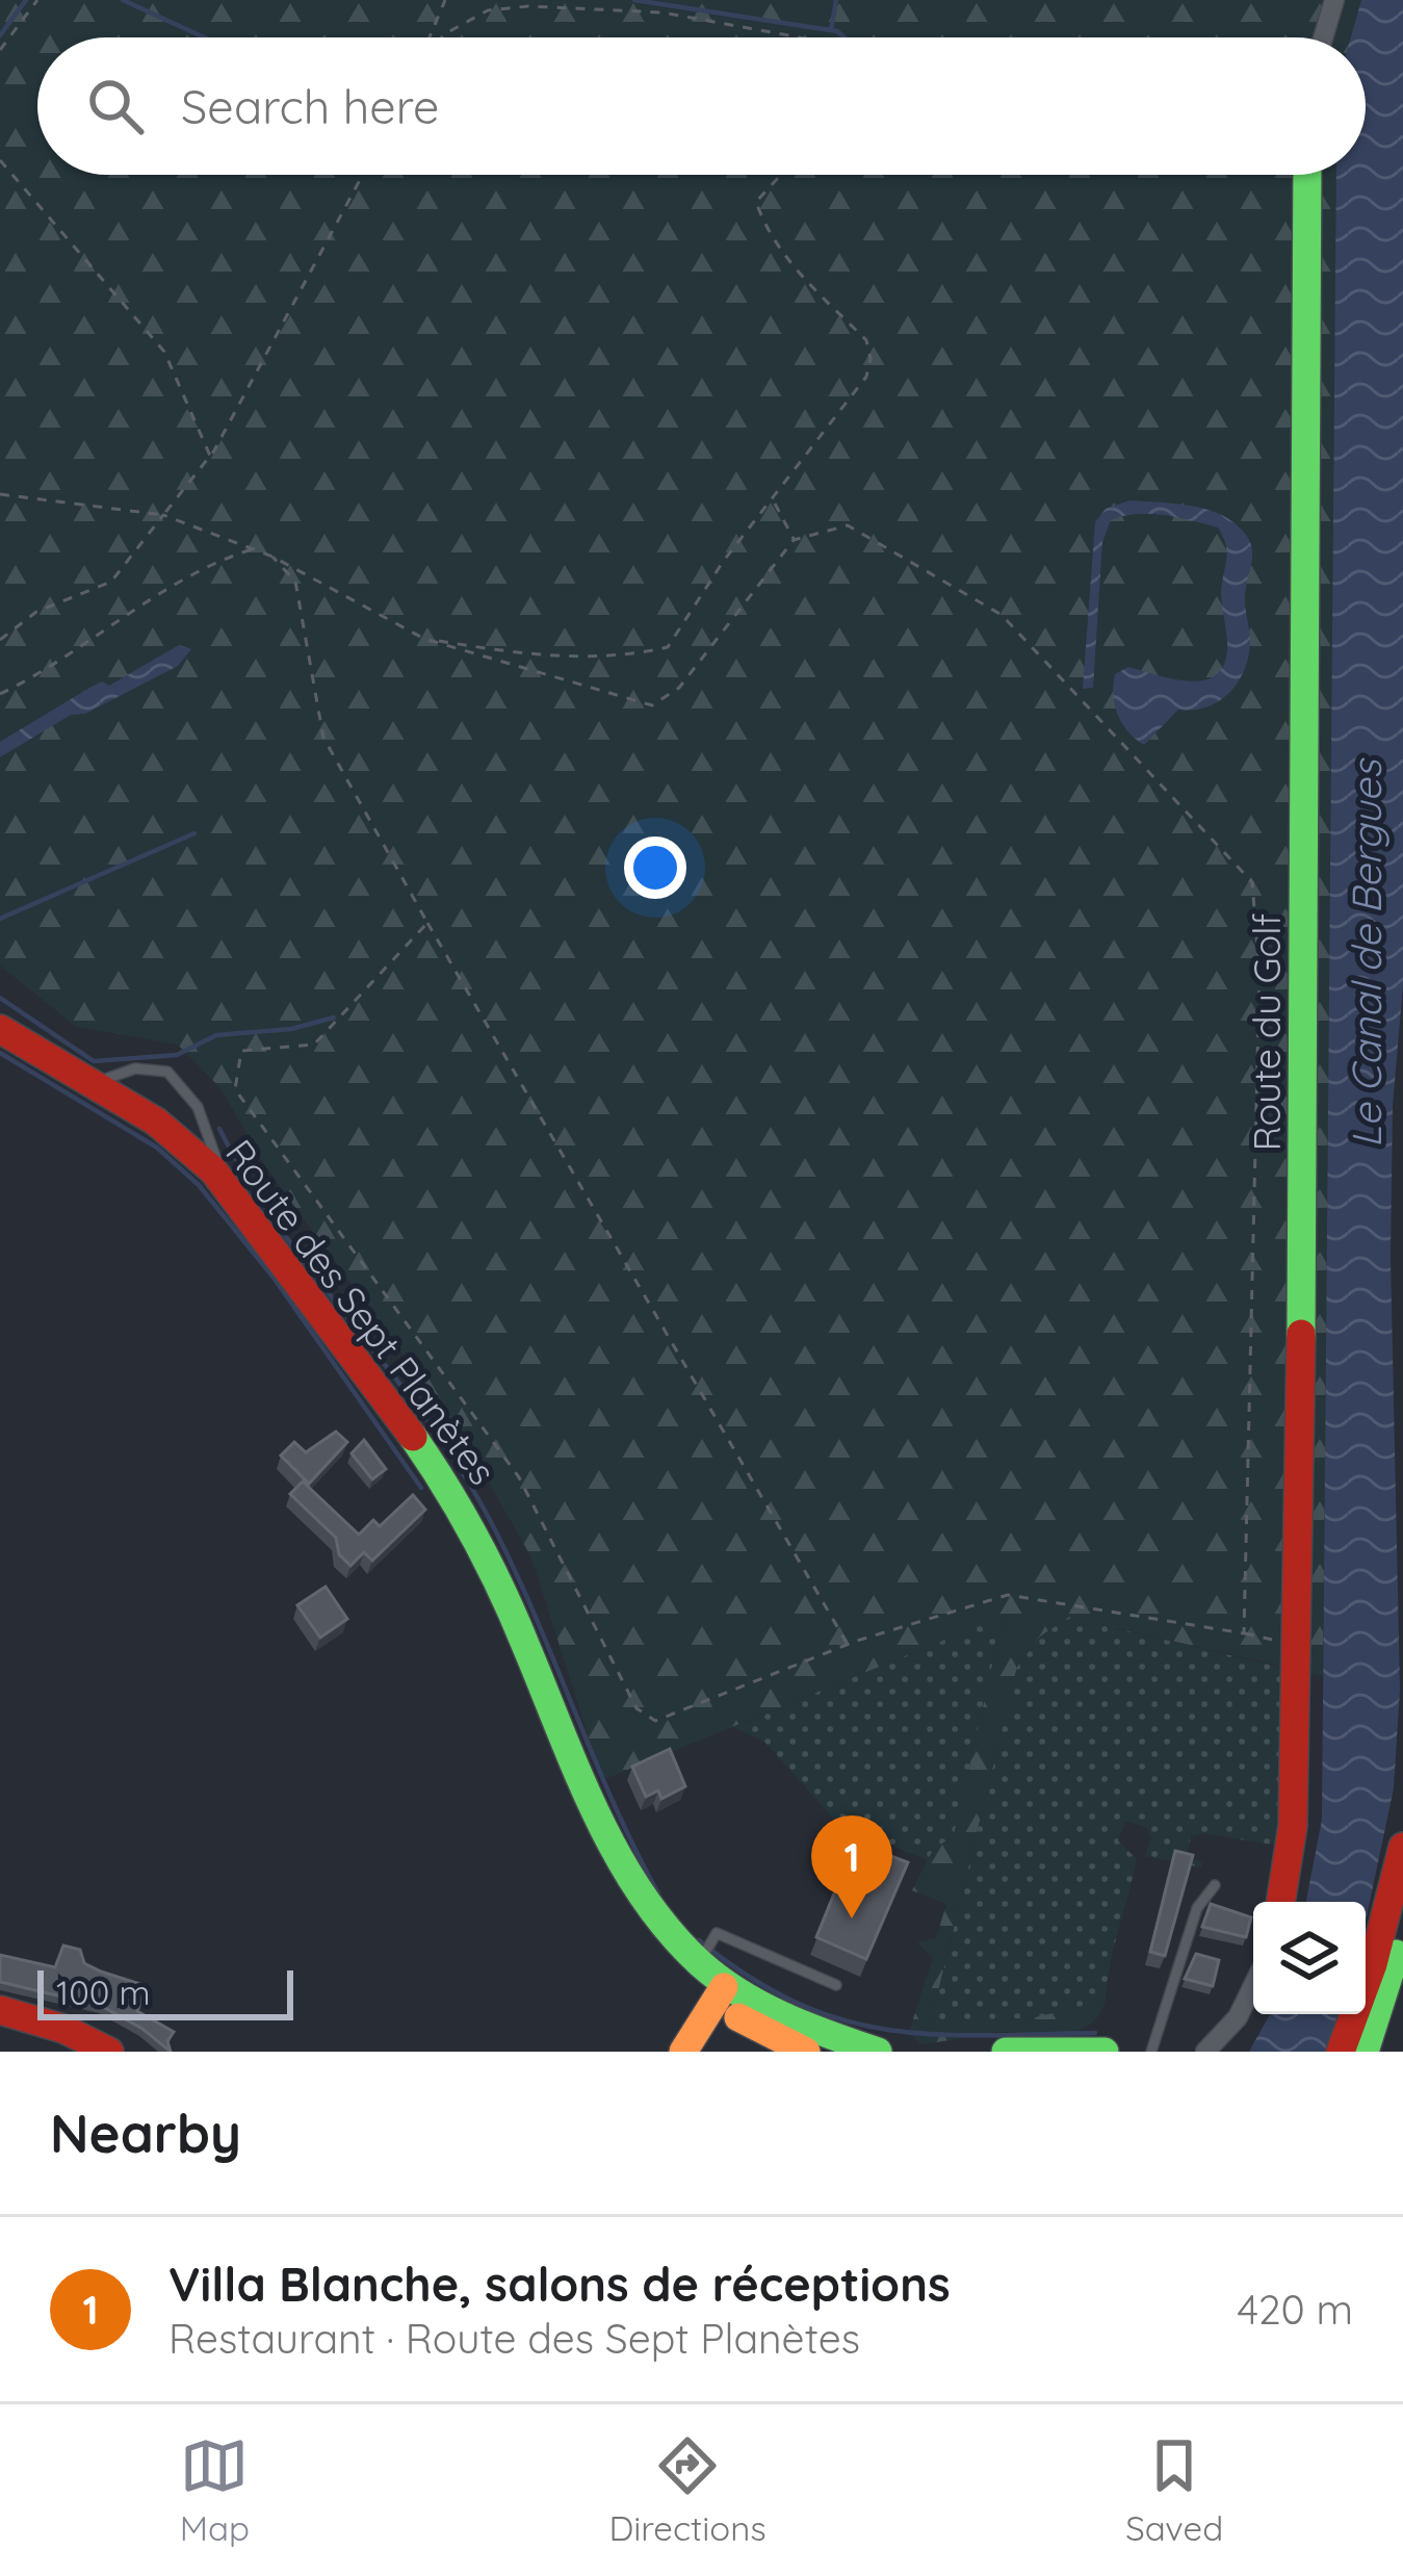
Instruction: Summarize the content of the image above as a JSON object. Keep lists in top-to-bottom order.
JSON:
{
  "streets": {
    "main road": ["Route du Golf", "Route des Sept Planètes"]
  },
  "water": ["Le Canal de Bergues"],
  "scale_bar": "100 m",
  "page": {
    "search": "Search here",
    "pins": "1",
    "scale": "100 m",
    "heading": "Nearby",
    "list": [
      {
        "mark": "1",
        "name": "Villa Blanche, salons de réceptions",
        "note": "Restaurant · Route des Sept Planètes",
        "value": "420 m"
      }
    ],
    "nav": ["Map", "Directions", "Saved"]
  }
}
